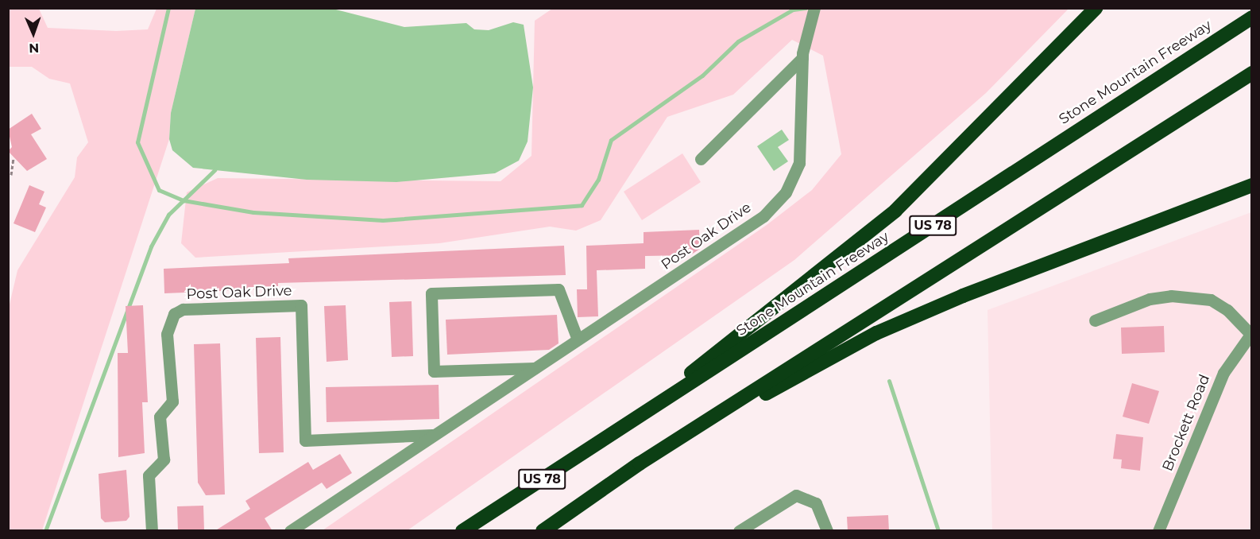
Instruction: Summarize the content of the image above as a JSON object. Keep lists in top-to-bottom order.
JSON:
{
  "streets": {
    "highway": ["Stone Mountain Freeway", "US 78"],
    "street": ["Post Oak Drive", "Brockett Road"]
  },
  "north": "bottom"
}
